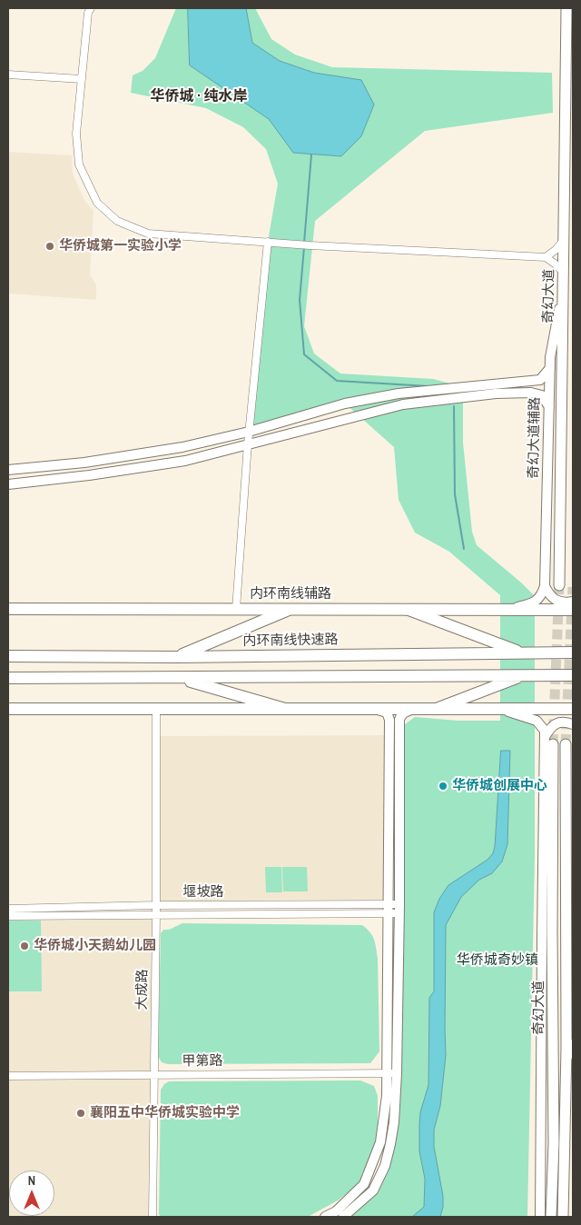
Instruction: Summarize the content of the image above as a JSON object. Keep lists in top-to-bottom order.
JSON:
{
  "streets": {
    "main road": ["奇幻大道", "内环南线辅路", "内环南线快速路"],
    "street": [
      "奇幻大道辅路",
      "堰坡路",
      "大成路",
      "甲第路"
    ]
  },
  "crossings": [
    ["奇幻大道", "奇幻大道辅路"],
    ["堰坡路", "大成路"],
    ["大成路", "甲第路"]
  ],
  "districts": ["华侨城 · 纯水岸"],
  "parks": ["华侨城奇妙镇"],
  "places": [
    "华侨城第一实验小学",
    "华侨城创展中心",
    "华侨城小天鹅幼儿园",
    "襄阳五中华侨城实验中学"
  ],
  "north": "top"
}
